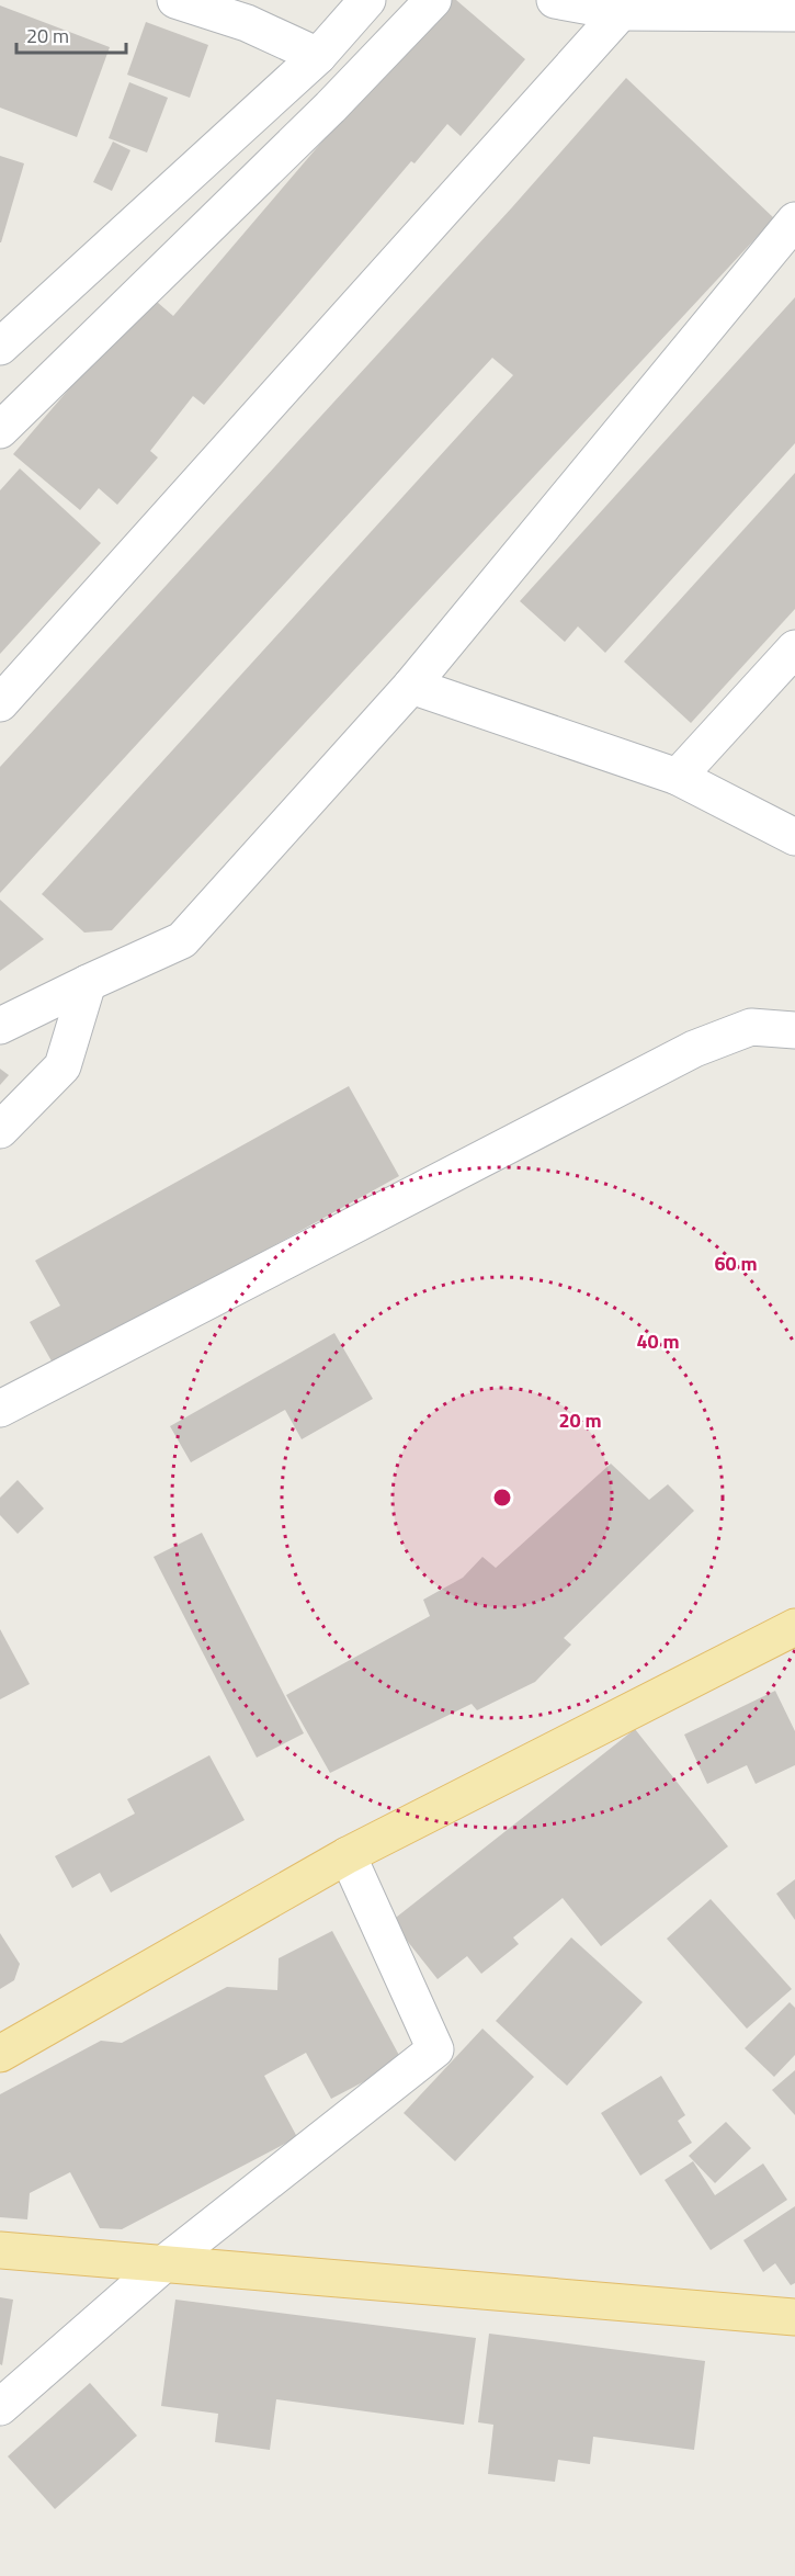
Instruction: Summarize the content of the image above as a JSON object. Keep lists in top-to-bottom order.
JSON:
{
  "scale_bar": "20 m",
  "rings": ["60 m", "40 m", "20 m"]
}
